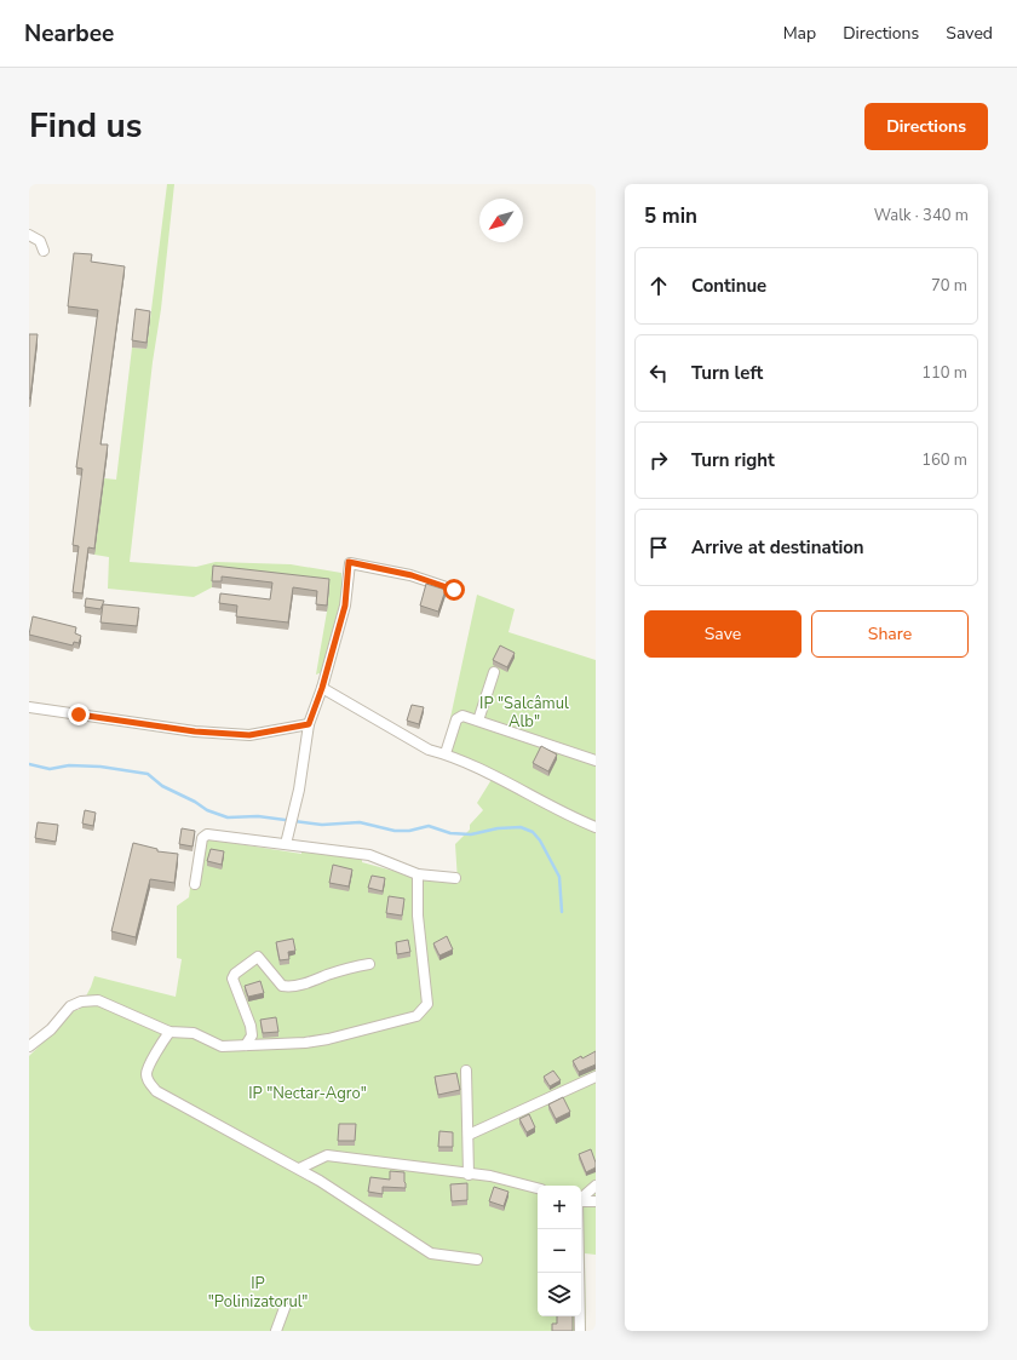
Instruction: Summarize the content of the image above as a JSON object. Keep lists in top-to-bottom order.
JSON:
{
  "parks": ["IP \"Salcâmul Alb\"", "IP \"Nectar-Agro\"", "IP \"Polinizatorul\""],
  "north": "bottom left",
  "page": {
    "header": "Nearbee",
    "nav": ["Map", "Directions", "Saved"],
    "title": "Find us",
    "buttons": [
      "Directions",
      ["Save", "Share"]
    ],
    "heading": ["5 min", "Walk · 340 m"],
    "list": [
      ["Continue", "70 m"],
      ["Turn left", "110 m"],
      ["Turn right", "160 m"],
      "Arrive at destination"
    ],
    "map_buttons": ["+", "−"]
  }
}
